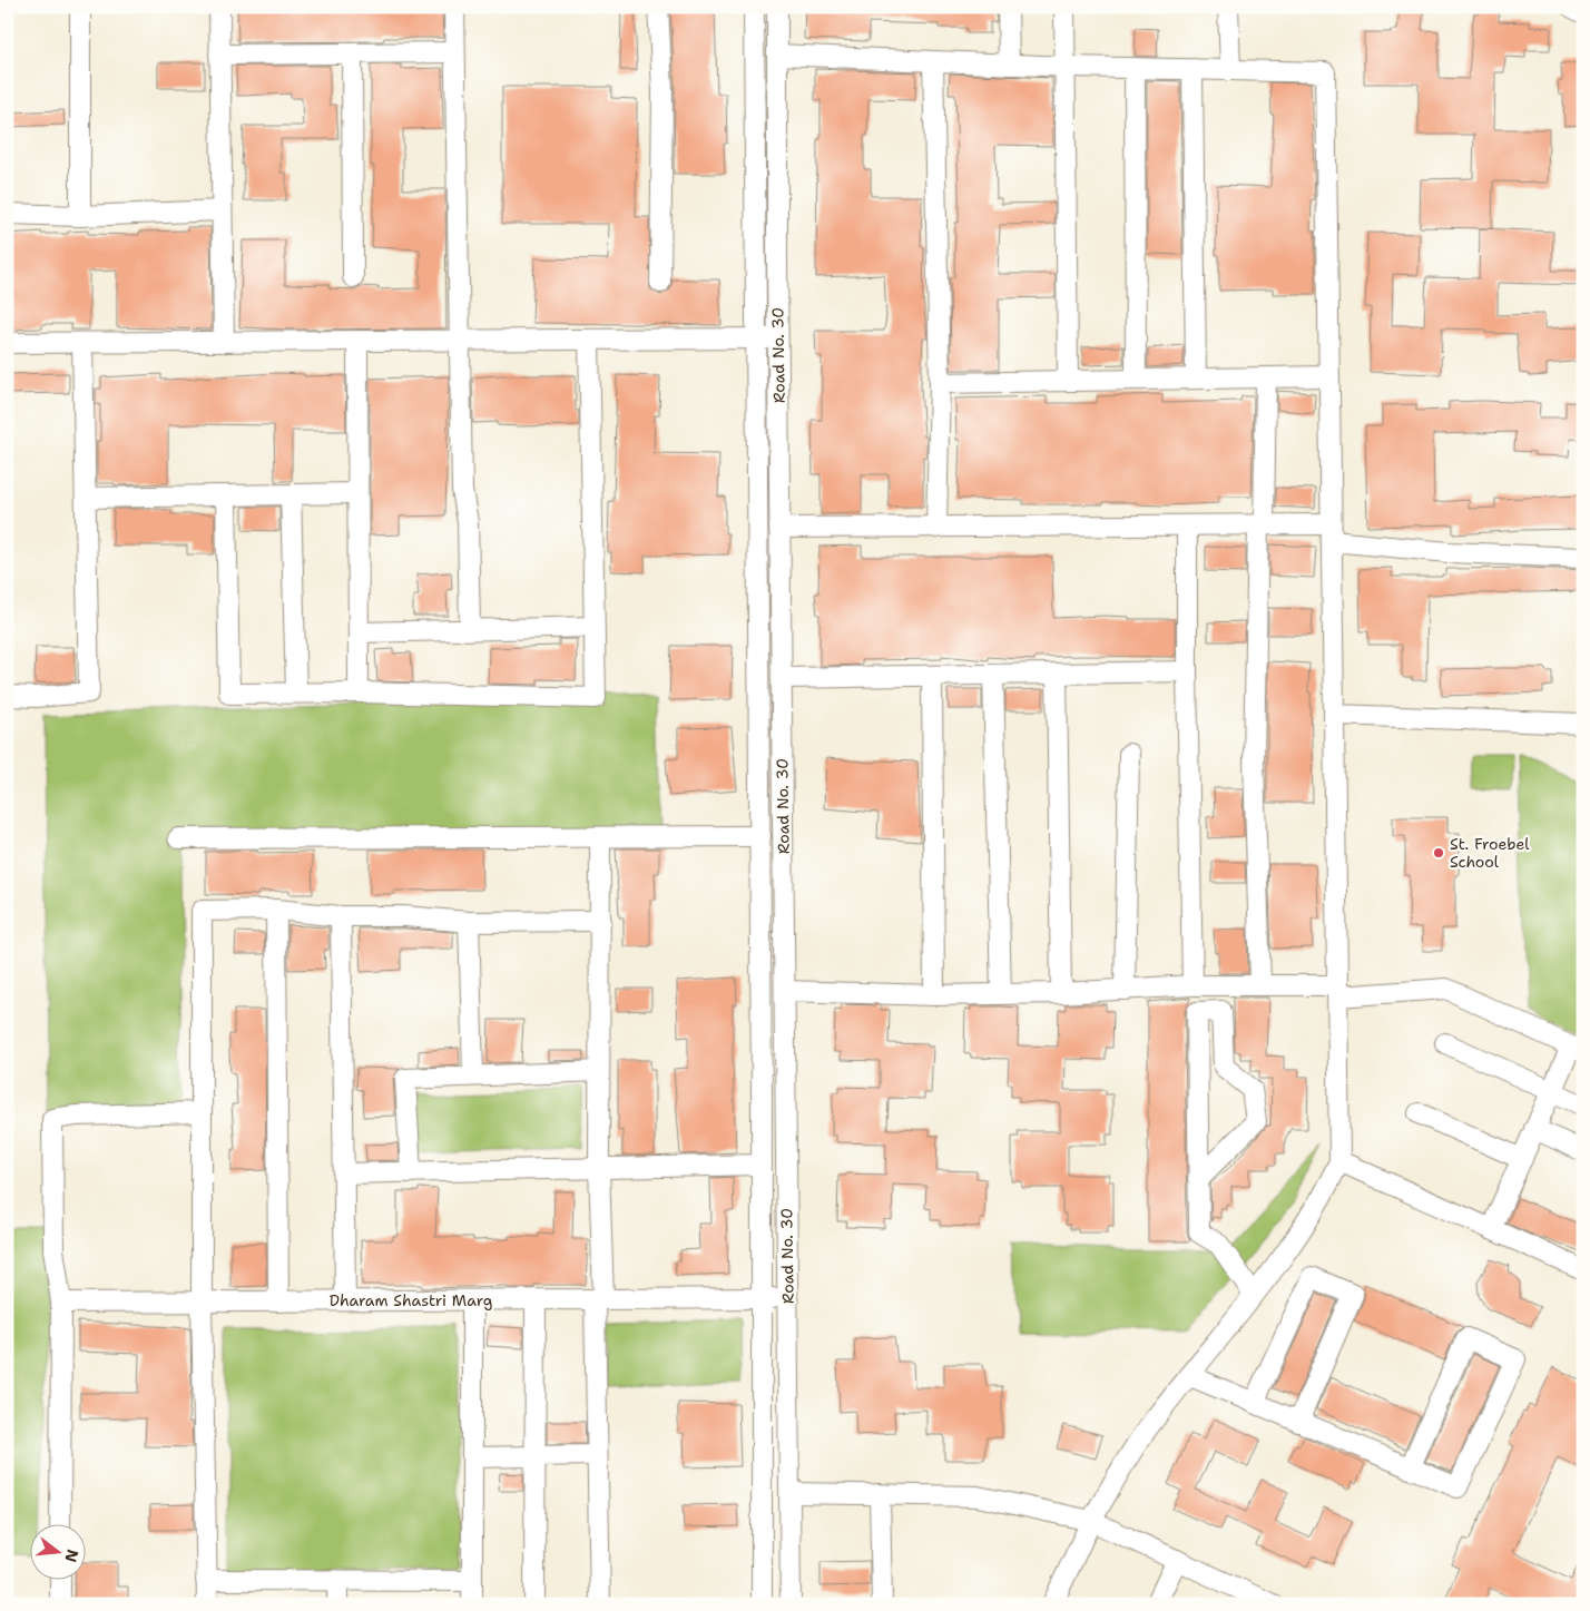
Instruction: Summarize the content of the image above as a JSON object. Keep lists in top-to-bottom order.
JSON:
{
  "streets": {
    "street": ["Road No. 30", "Dharam Shastri Marg"]
  },
  "crossings": [
    ["Road No. 30", "Dharam Shastri Marg"]
  ],
  "places": ["St. Froebel School"],
  "north": "right"
}
